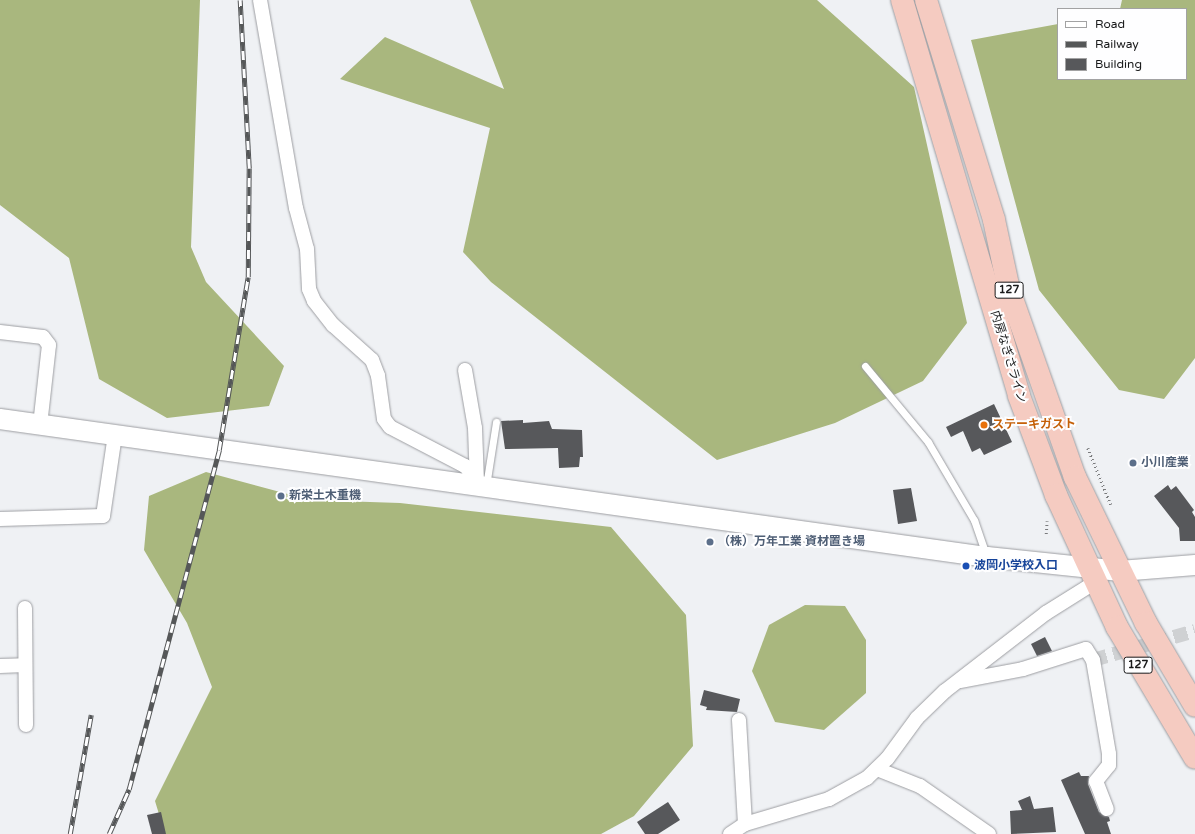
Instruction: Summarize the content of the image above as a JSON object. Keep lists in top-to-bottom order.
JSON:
{
  "streets": {
    "highway": ["127", "内房なぎさライン"]
  },
  "places": [
    "ステーキガスト",
    "小川産業",
    "新栄土木重機",
    "（株）万年工業 資材置き場",
    "波岡小学校入口"
  ],
  "legend": ["Road", "Railway", "Building"]
}
